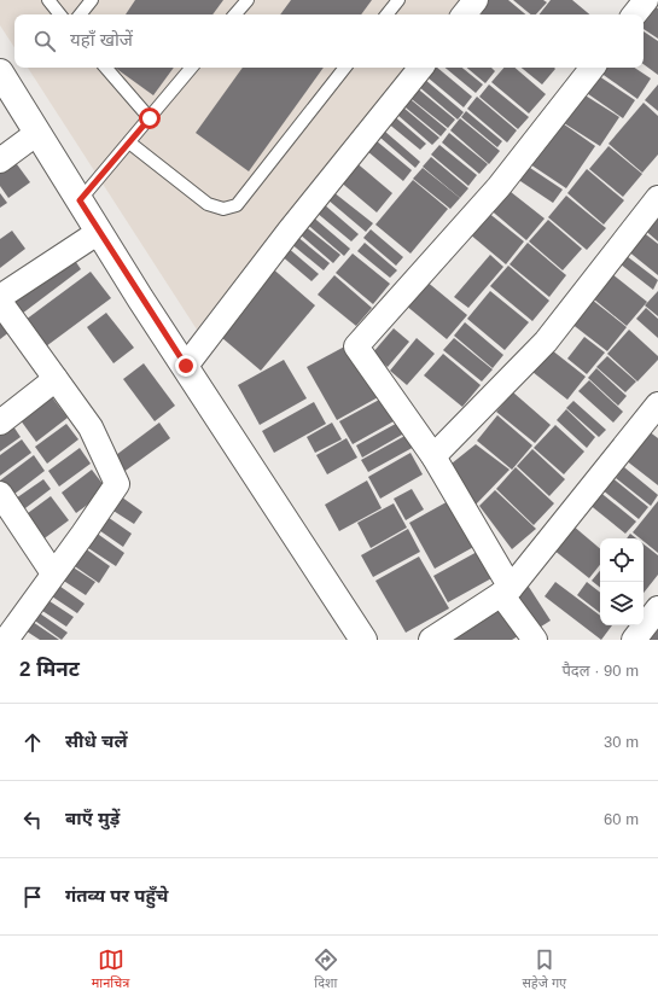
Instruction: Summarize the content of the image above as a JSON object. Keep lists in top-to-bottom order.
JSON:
{
  "page": {
    "search": "यहाँ खोजें",
    "heading": ["2 मिनट", "पैदल · 90 m"],
    "list": [
      ["सीधे चलें", "30 m"],
      ["बाएँ मुड़ें", "60 m"],
      "गंतव्य पर पहुँचे"
    ],
    "nav": ["मानचित्र", "दिशा", "सहेजे गए"]
  }
}
